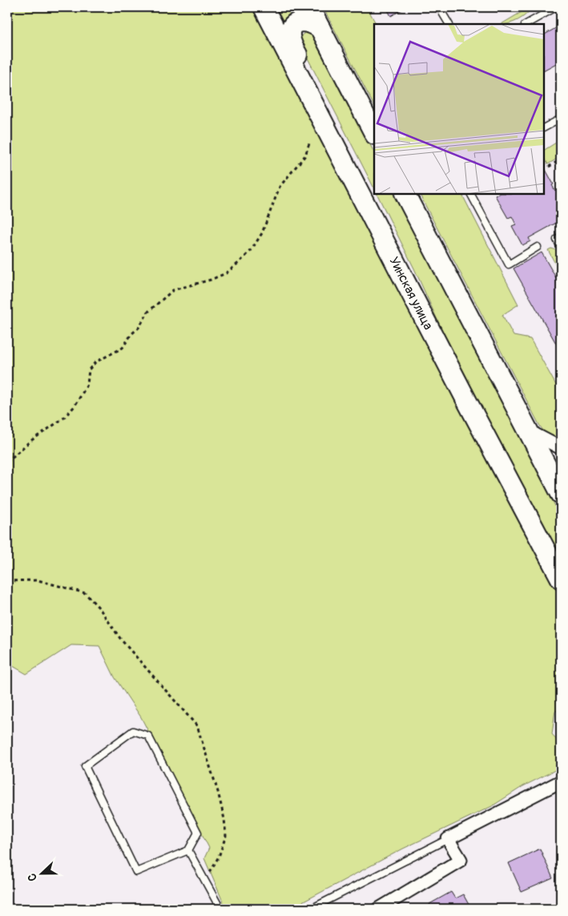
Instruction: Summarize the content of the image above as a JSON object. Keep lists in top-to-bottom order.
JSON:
{
  "streets": {
    "main road": ["Уинская улица"]
  },
  "north": "left"
}
